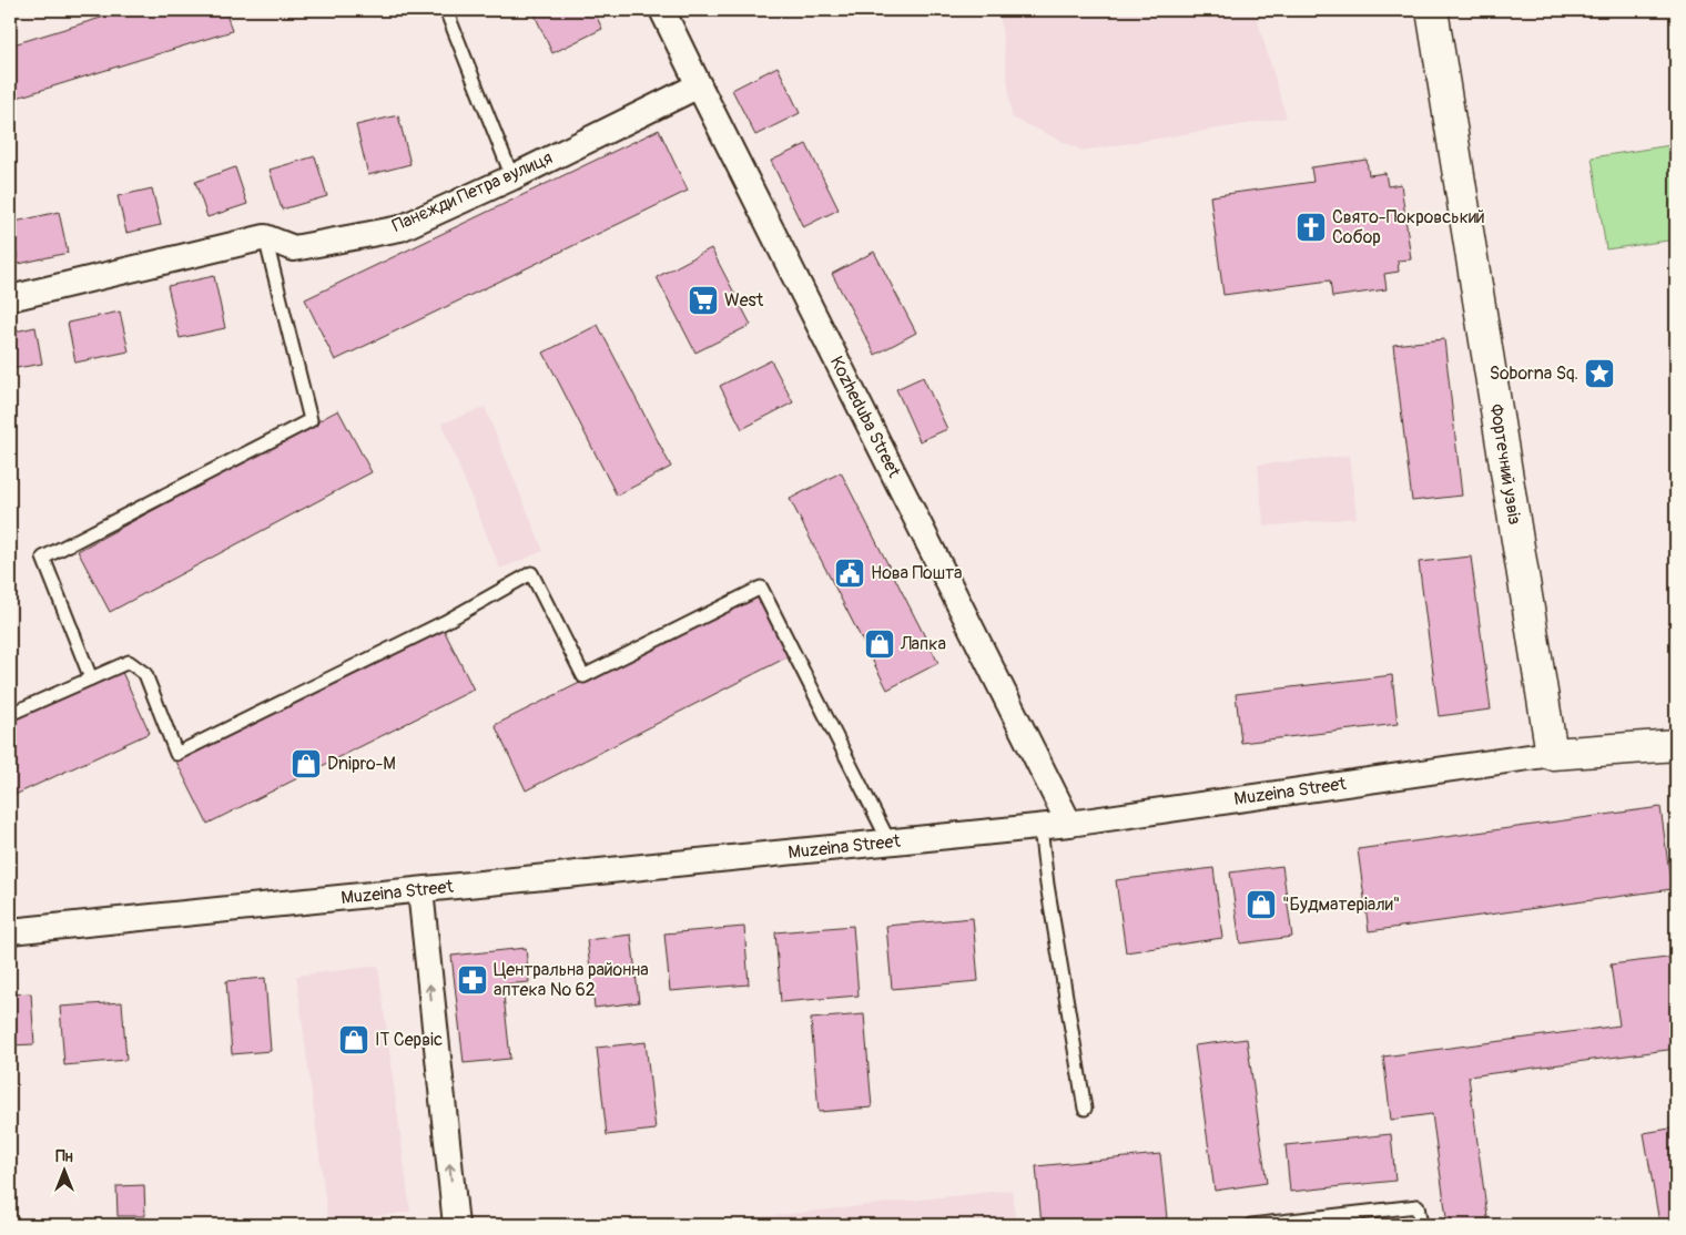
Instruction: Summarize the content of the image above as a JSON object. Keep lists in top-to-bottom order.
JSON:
{
  "streets": {
    "street": [
      "Панєжди Петра вулиця",
      "Kozheduba Street",
      "Фортечний узвіз",
      "Muzeina Street"
    ]
  },
  "crossings": [
    ["Панєжди Петра вулиця", "Kozheduba Street"],
    ["Kozheduba Street", "Muzeina Street"],
    ["Фортечний узвіз", "Muzeina Street"]
  ],
  "places": {
    "church": ["Свято-Покровський Собор"],
    "supermarket": ["West"],
    "place": ["Soborna Sq."],
    "public building": ["Нова Пошта"],
    "shop": [
      "Лапка",
      "Dnipro-M",
      "\"Будматеріали\"",
      "IT Сервіс"
    ],
    "pharmacy": ["Центральна районна аптека № 62"]
  },
  "north": "top"
}
